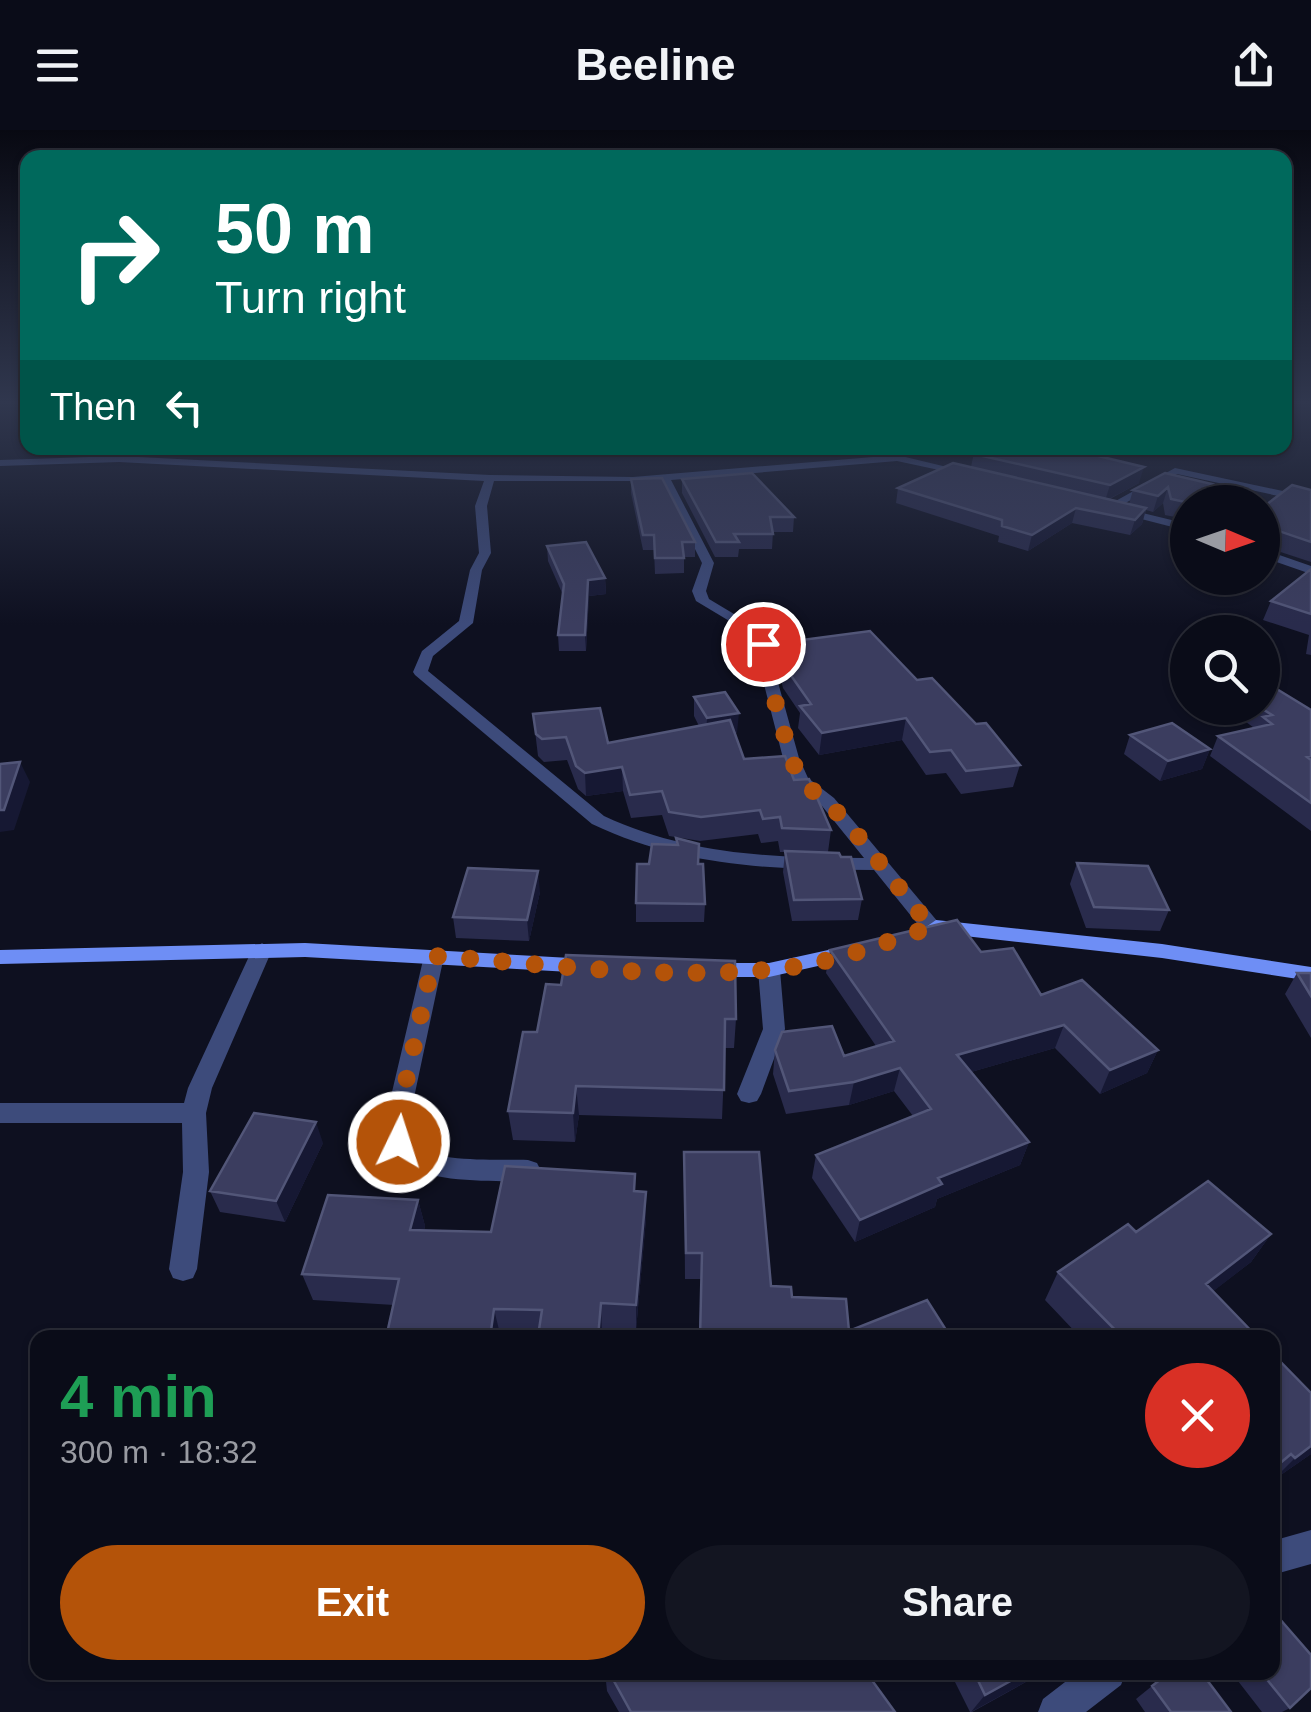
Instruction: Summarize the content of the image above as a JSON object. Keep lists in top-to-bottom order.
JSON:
{
  "north": "right",
  "page": {
    "header": "Beeline",
    "turn": ["50 m", "Turn right"],
    "then": "Then",
    "heading": ["4 min", "300 m · 18:32"],
    "buttons": ["Exit", "Share"]
  }
}
